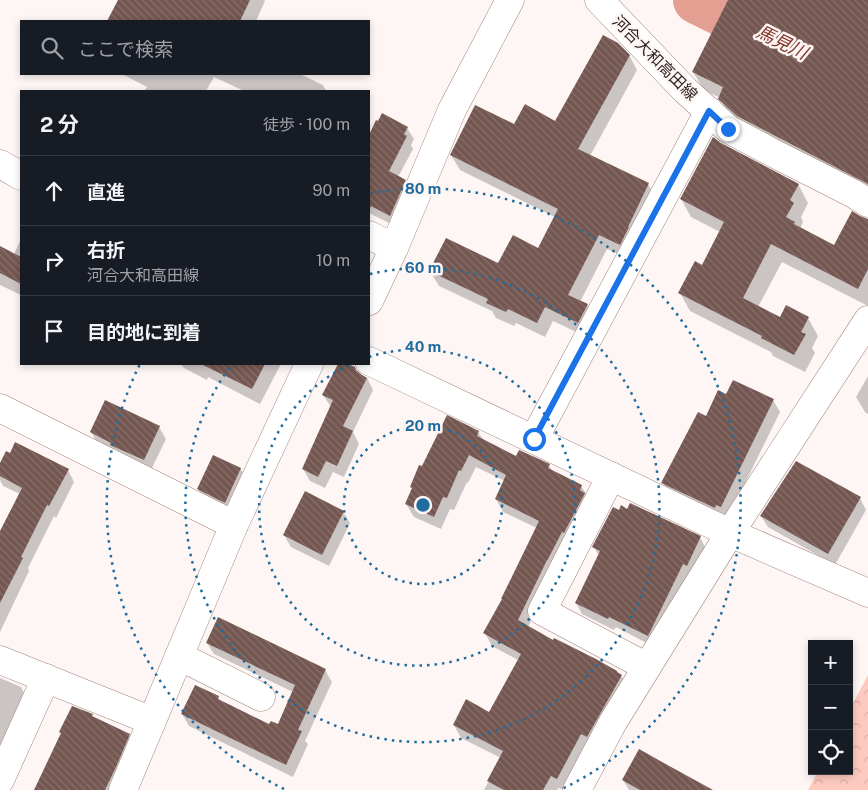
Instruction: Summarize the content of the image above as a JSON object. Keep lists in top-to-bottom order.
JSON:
{
  "streets": {
    "street": ["河合大和高田線"]
  },
  "water": ["馬見川"],
  "page": {
    "search": "ここで検索",
    "heading": ["2 分", "徒歩 · 100 m"],
    "list": [
      ["直進", "90 m"],
      ["右折", "河合大和高田線", "10 m"],
      "目的地に到着"
    ],
    "map_buttons": ["+", "−"]
  },
  "rings": [
    "80 m",
    "60 m",
    "40 m",
    "20 m"
  ]
}
